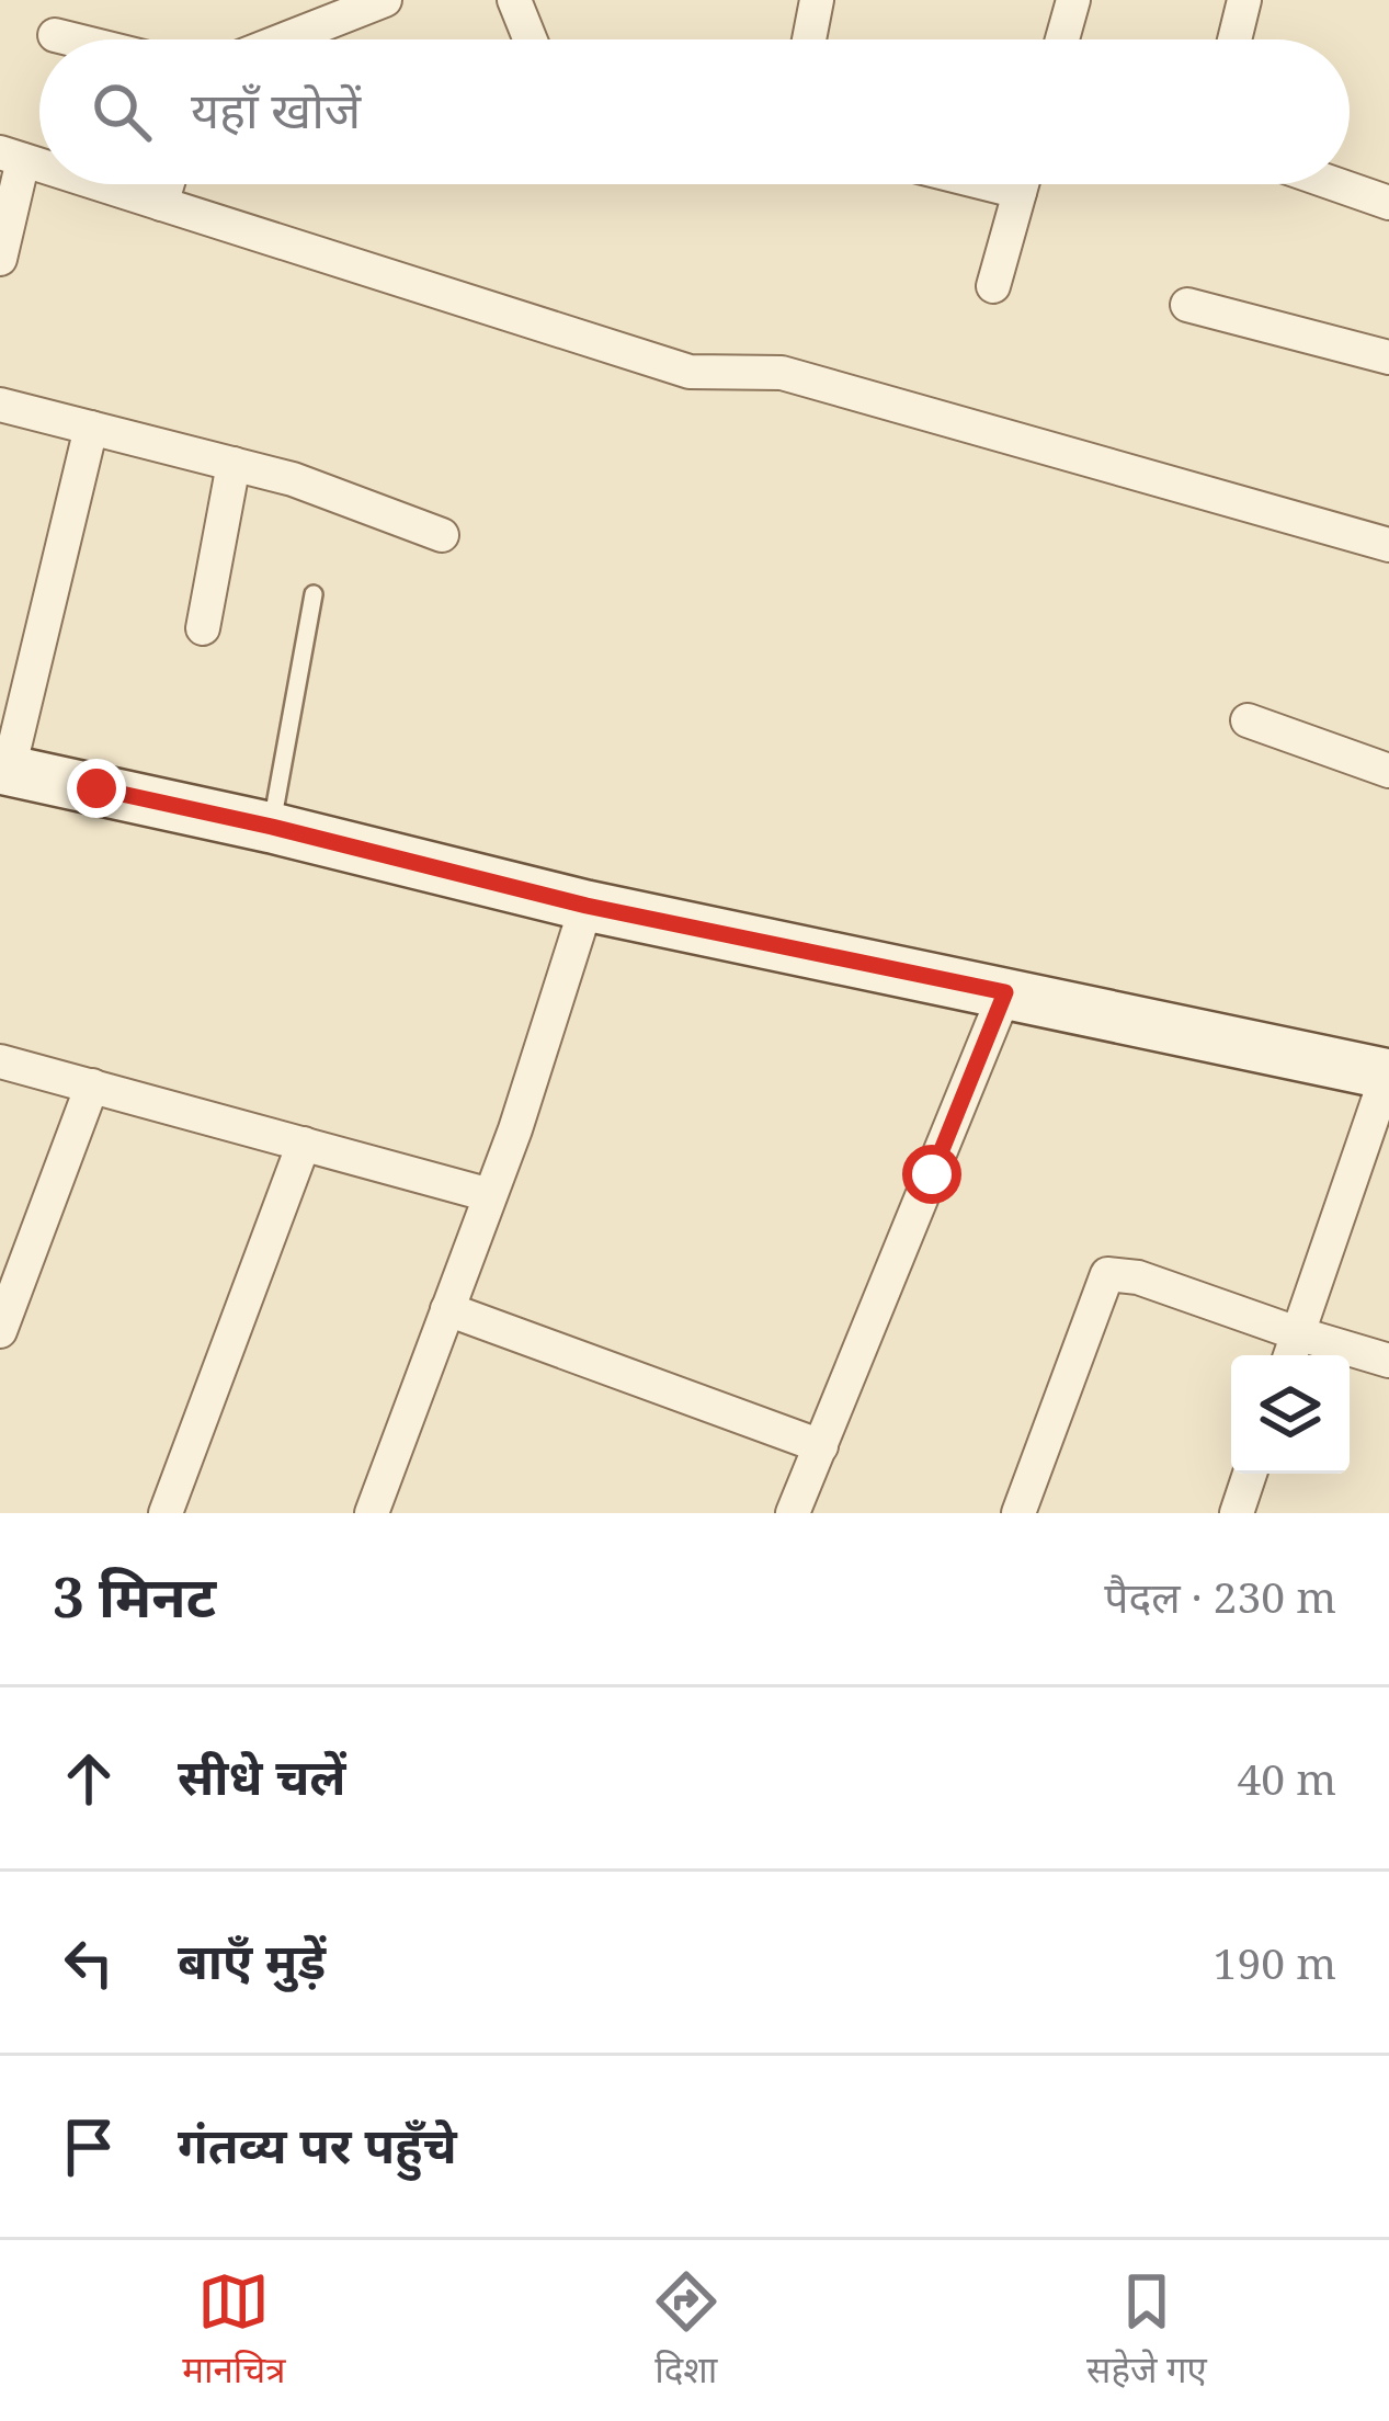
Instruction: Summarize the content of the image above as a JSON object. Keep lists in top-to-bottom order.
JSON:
{
  "page": {
    "search": "यहाँ खोजें",
    "heading": ["3 मिनट", "पैदल · 230 m"],
    "list": [
      ["सीधे चलें", "40 m"],
      ["बाएँ मुड़ें", "190 m"],
      "गंतव्य पर पहुँचे"
    ],
    "nav": ["मानचित्र", "दिशा", "सहेजे गए"]
  }
}
